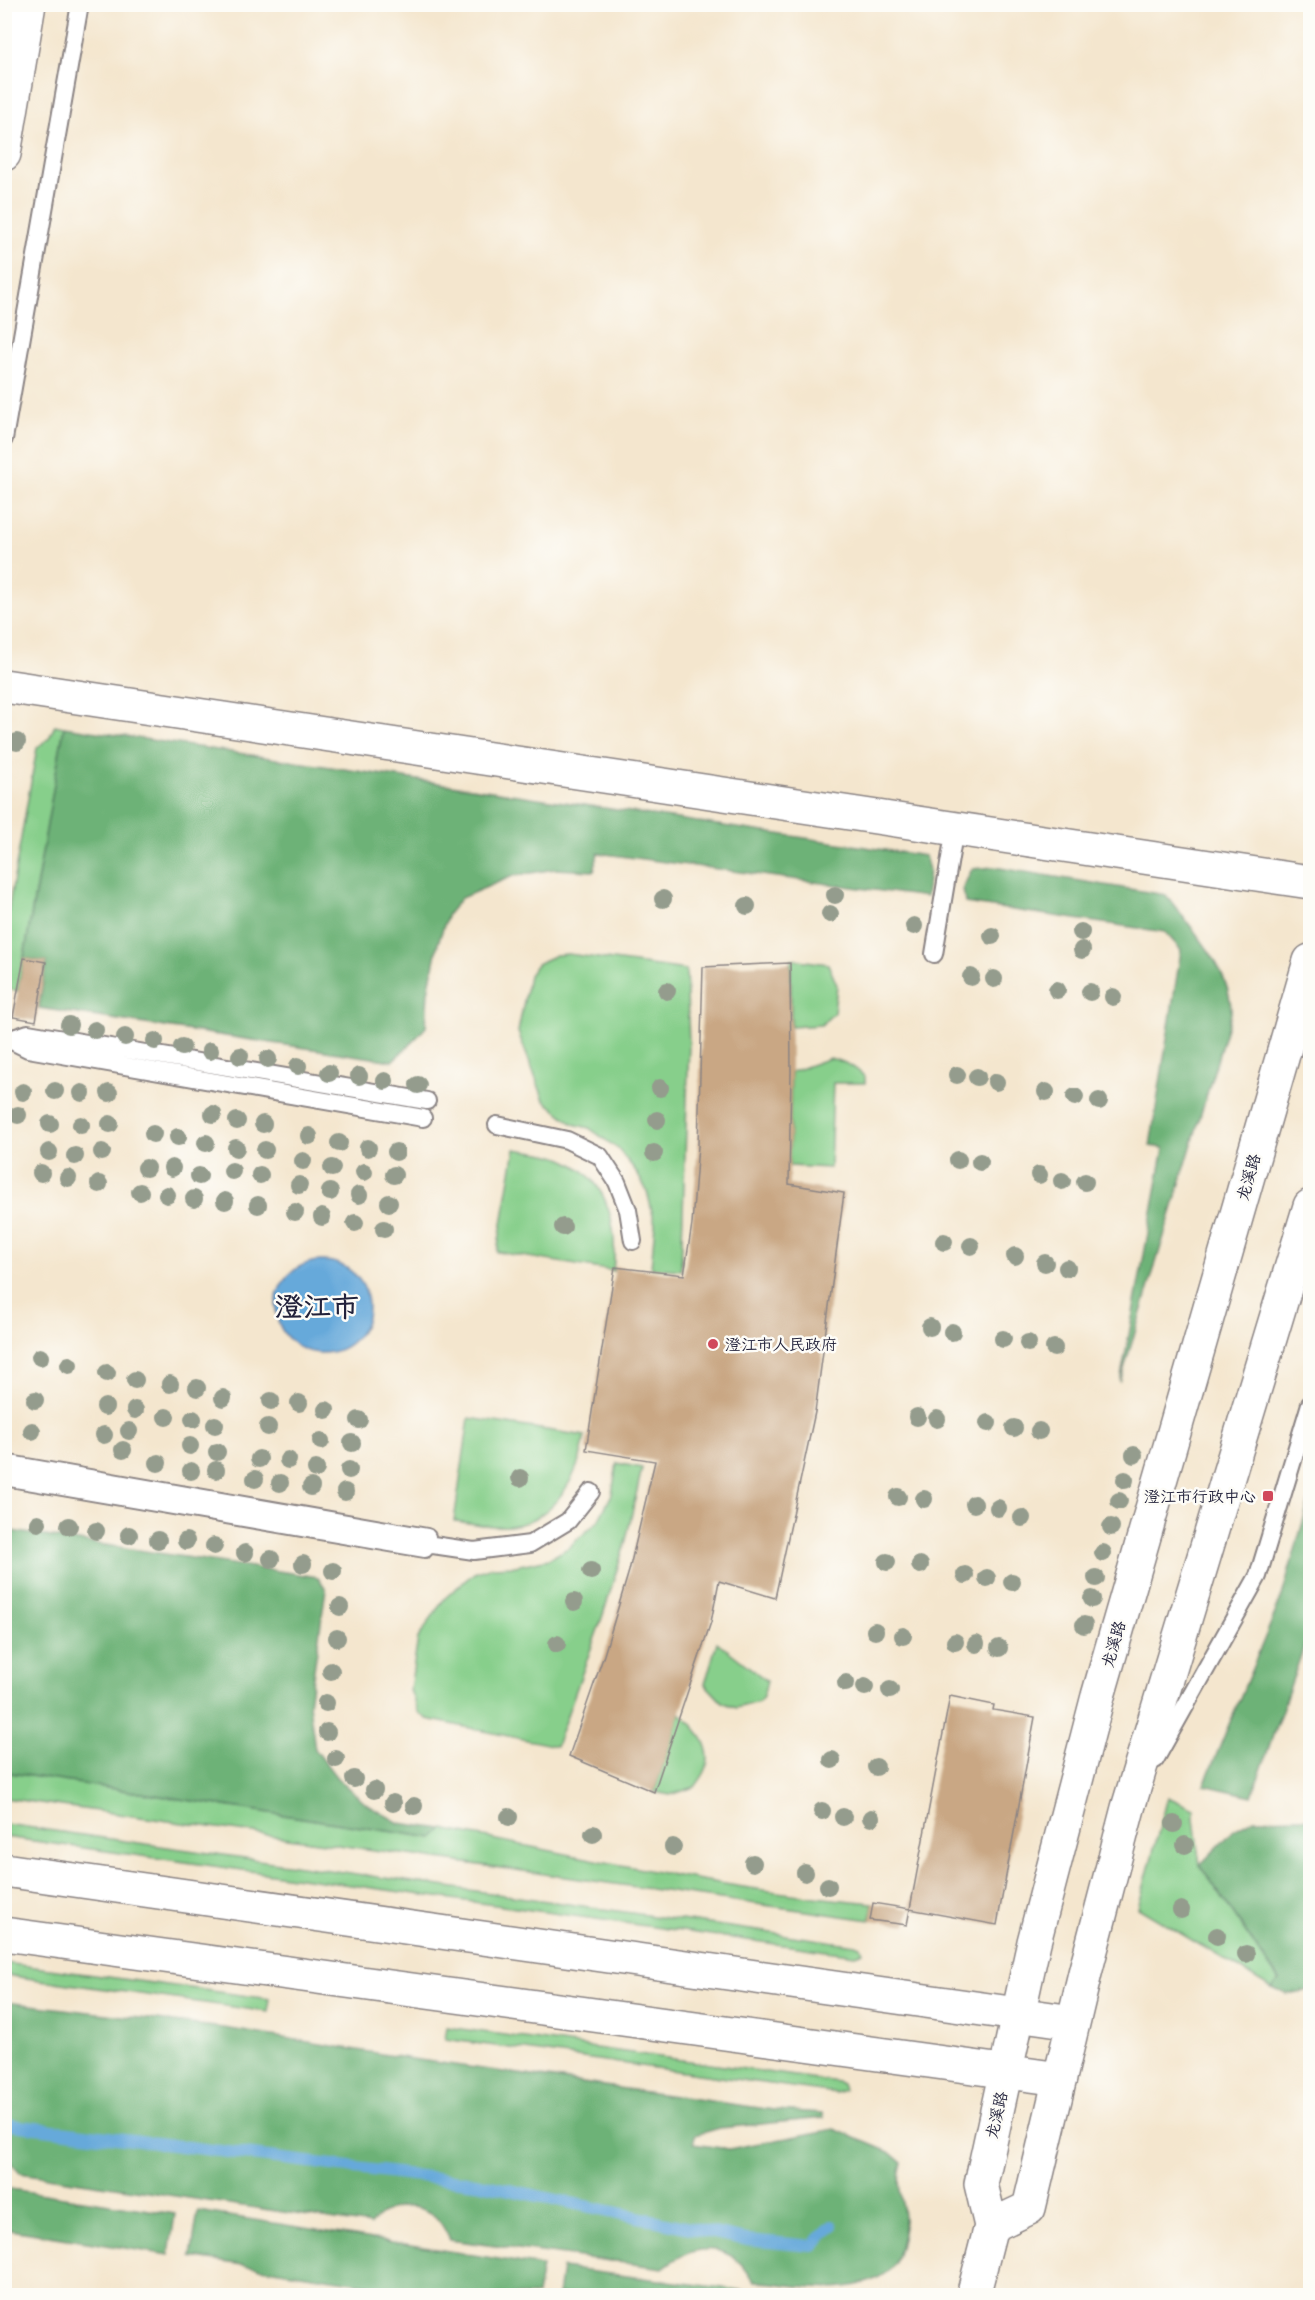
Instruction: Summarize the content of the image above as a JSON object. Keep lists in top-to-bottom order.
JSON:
{
  "streets": {
    "main road": ["龙溪路"]
  },
  "districts": ["澄江市"],
  "places": {
    "other": ["澄江市人民政府"],
    "transit": ["澄江市行政中心"]
  }
}
